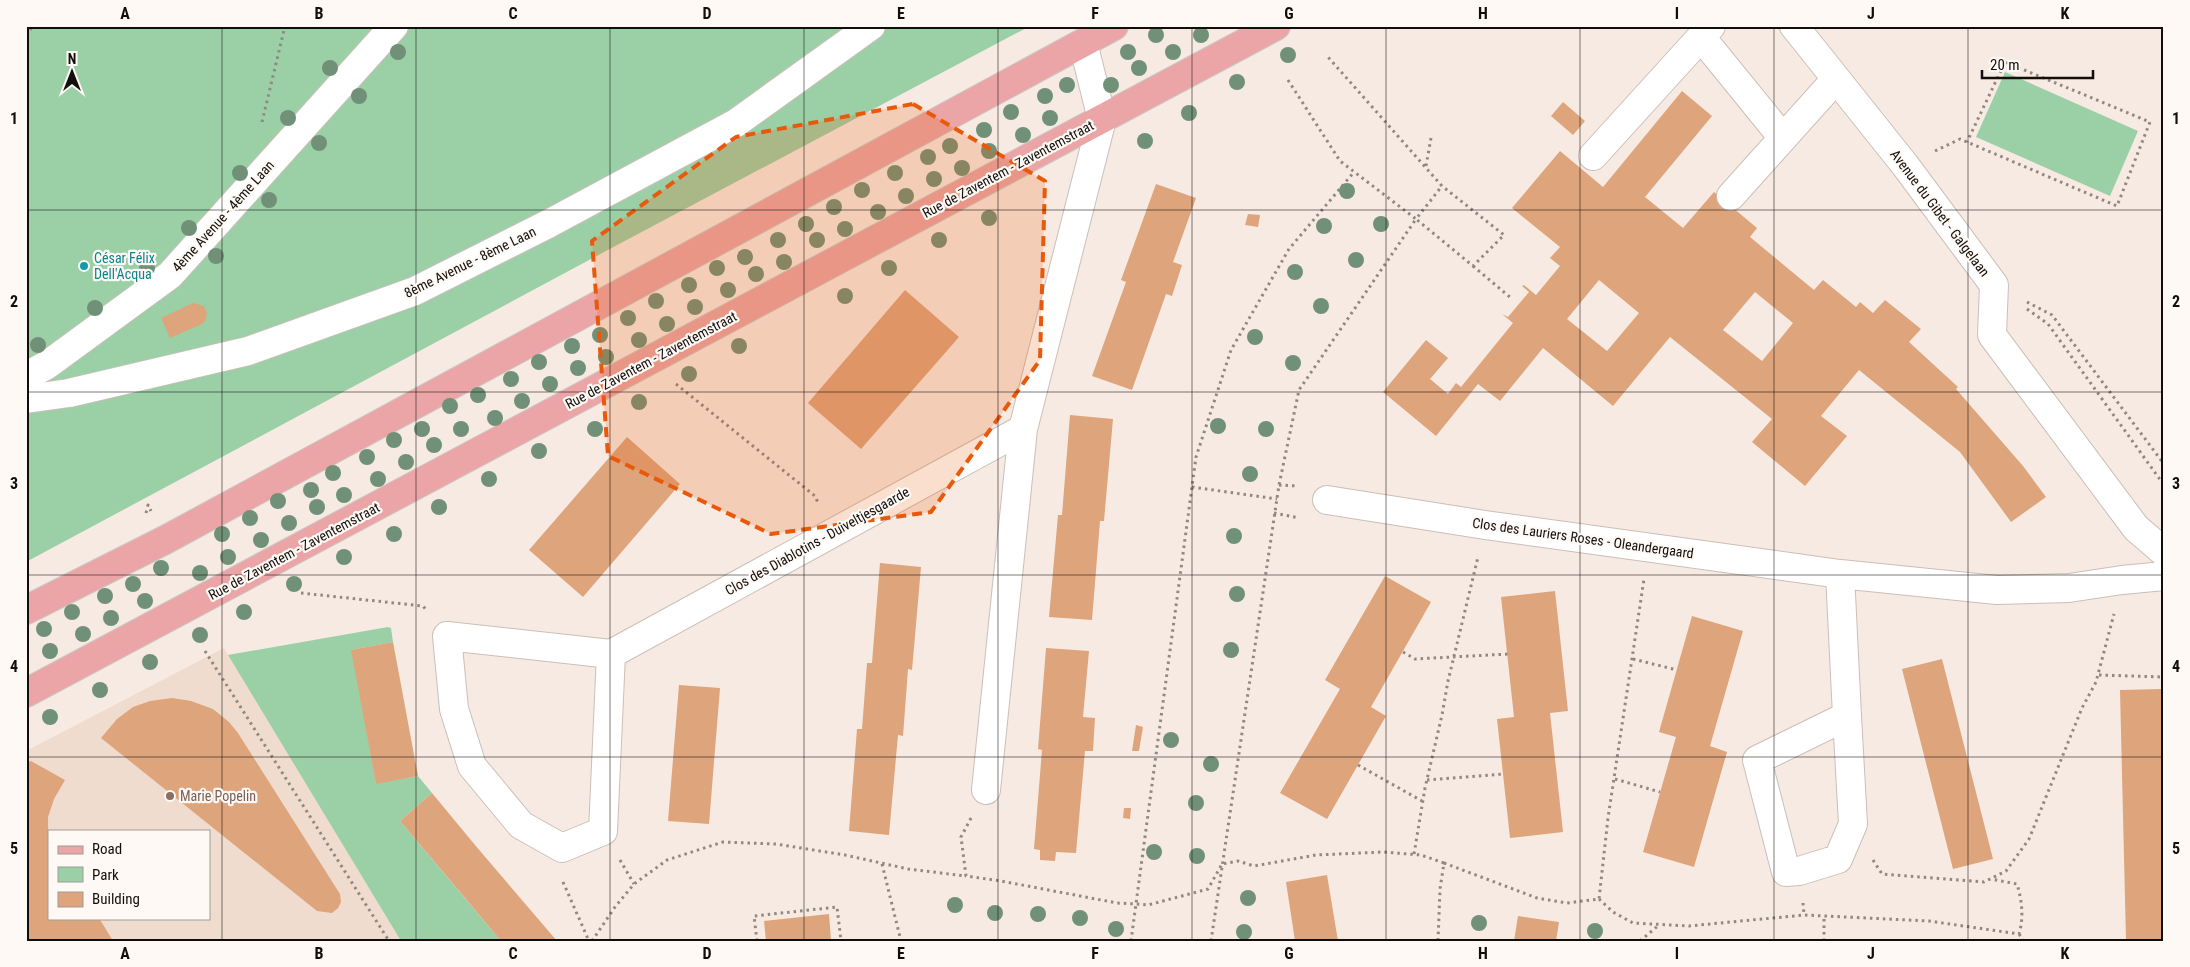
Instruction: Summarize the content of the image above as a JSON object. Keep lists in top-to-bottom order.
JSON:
{
  "streets": {
    "main road": ["Rue de Zaventem - Zaventemstraat"],
    "street": [
      "Avenue du Gibet - Galgelaan",
      "4ème Avenue - 4ème Laan",
      "8ème Avenue - 8ème Laan",
      "Clos des Lauriers Roses - Oleandergaard",
      "Clos des Diablotins - Duiveltjesgaarde"
    ]
  },
  "places": ["César Félix Dell'Acqua", "Marie Popelin"],
  "legend": ["Road", "Park", "Building"],
  "scale_bar": "20 m",
  "north": "top",
  "grid": {
    "columns": [
      "A",
      "B",
      "C",
      "D",
      "E",
      "F",
      "G",
      "H",
      "I",
      "J",
      "K"
    ],
    "rows": [
      "1",
      "2",
      "3",
      "4",
      "5"
    ]
  }
}
